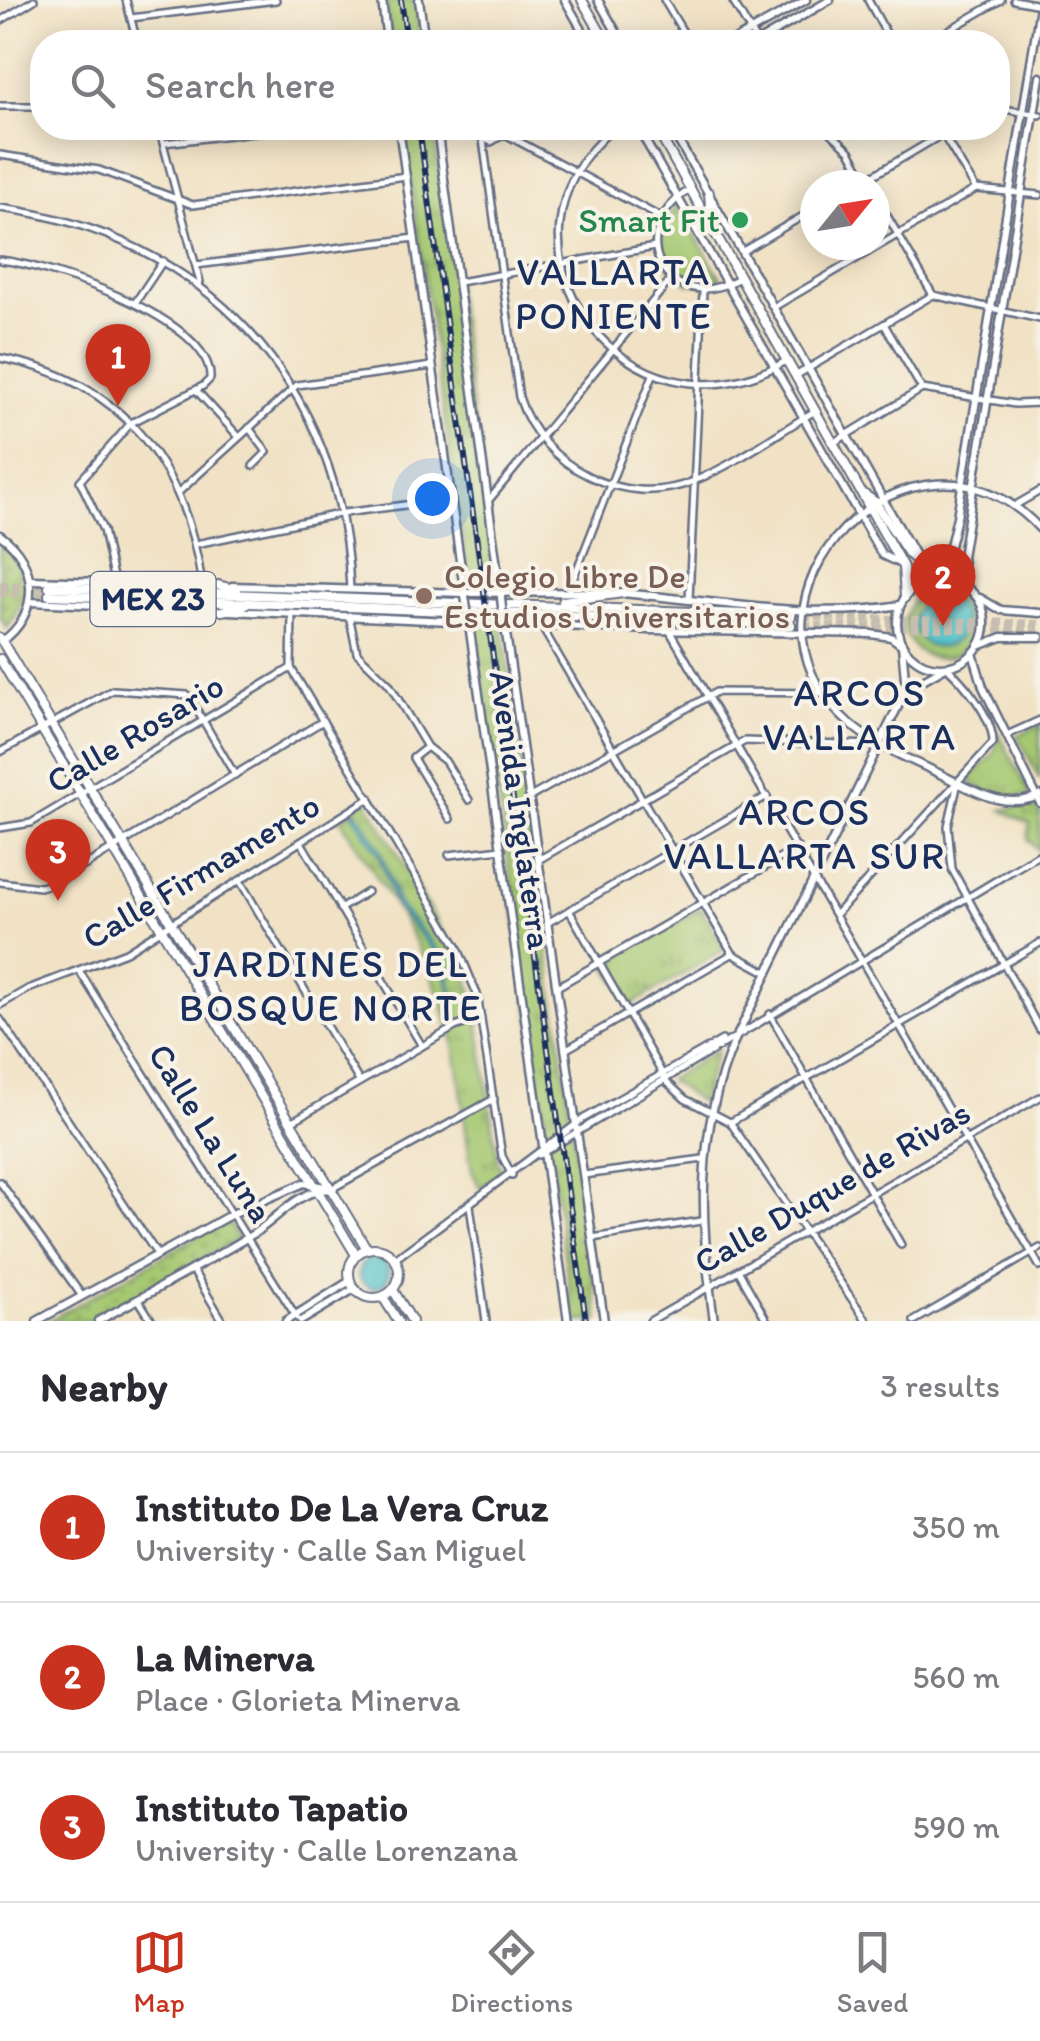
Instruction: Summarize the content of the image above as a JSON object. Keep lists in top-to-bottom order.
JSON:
{
  "streets": {
    "main road": ["MEX 23"],
    "street": [
      "Calle Rosario",
      "Avenida Inglaterra",
      "Calle Firmamento",
      "Calle La Luna",
      "Calle Duque de Rivas"
    ]
  },
  "crossings": [
    ["Calle Firmamento", "Calle La Luna"]
  ],
  "districts": [
    "VALLARTA PONIENTE",
    "ARCOS VALLARTA",
    "ARCOS VALLARTA SUR",
    "JARDINES DEL BOSQUE NORTE"
  ],
  "places": ["Smart Fit", "Colegio Libre De Estudios Universitarios"],
  "north": "top right",
  "page": {
    "search": "Search here",
    "pins": ["1", "2", "3"],
    "heading": ["Nearby", "3 results"],
    "list": [
      {
        "mark": "1",
        "name": "Instituto De La Vera Cruz",
        "note": "University · Calle San Miguel",
        "value": "350 m"
      },
      {
        "mark": "2",
        "name": "La Minerva",
        "note": "Place · Glorieta Minerva",
        "value": "560 m"
      },
      {
        "mark": "3",
        "name": "Instituto Tapatio",
        "note": "University · Calle Lorenzana",
        "value": "590 m"
      }
    ],
    "nav": ["Map", "Directions", "Saved"]
  }
}
